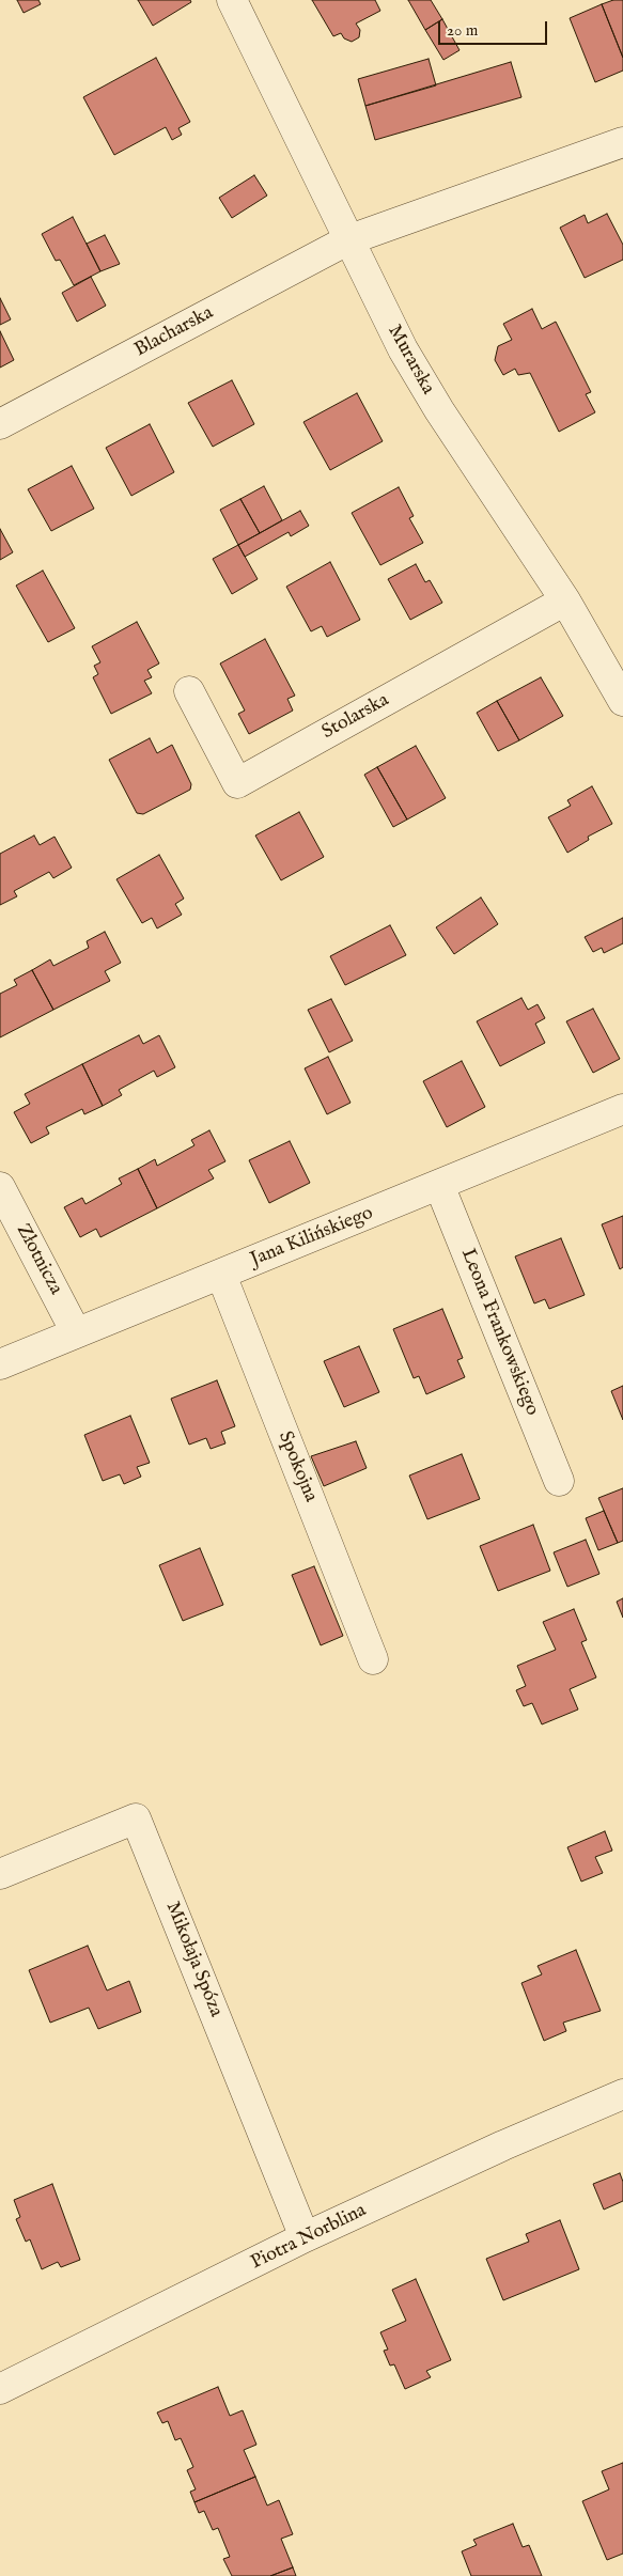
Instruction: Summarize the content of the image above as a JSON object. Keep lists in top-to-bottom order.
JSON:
{
  "streets": {
    "street": [
      "Blacharska",
      "Murarska",
      "Stolarska",
      "Jana Kilińskiego",
      "Złotnicza",
      "Leona Frankowskiego",
      "Spokojna",
      "Mikołaja Spóza",
      "Piotra Norblina"
    ]
  },
  "crossings": [
    ["Blacharska", "Murarska"],
    ["Murarska", "Stolarska"],
    ["Jana Kilińskiego", "Złotnicza"],
    ["Jana Kilińskiego", "Leona Frankowskiego"],
    ["Jana Kilińskiego", "Spokojna"],
    ["Mikołaja Spóza", "Piotra Norblina"]
  ],
  "scale_bar": "20 m"
}
